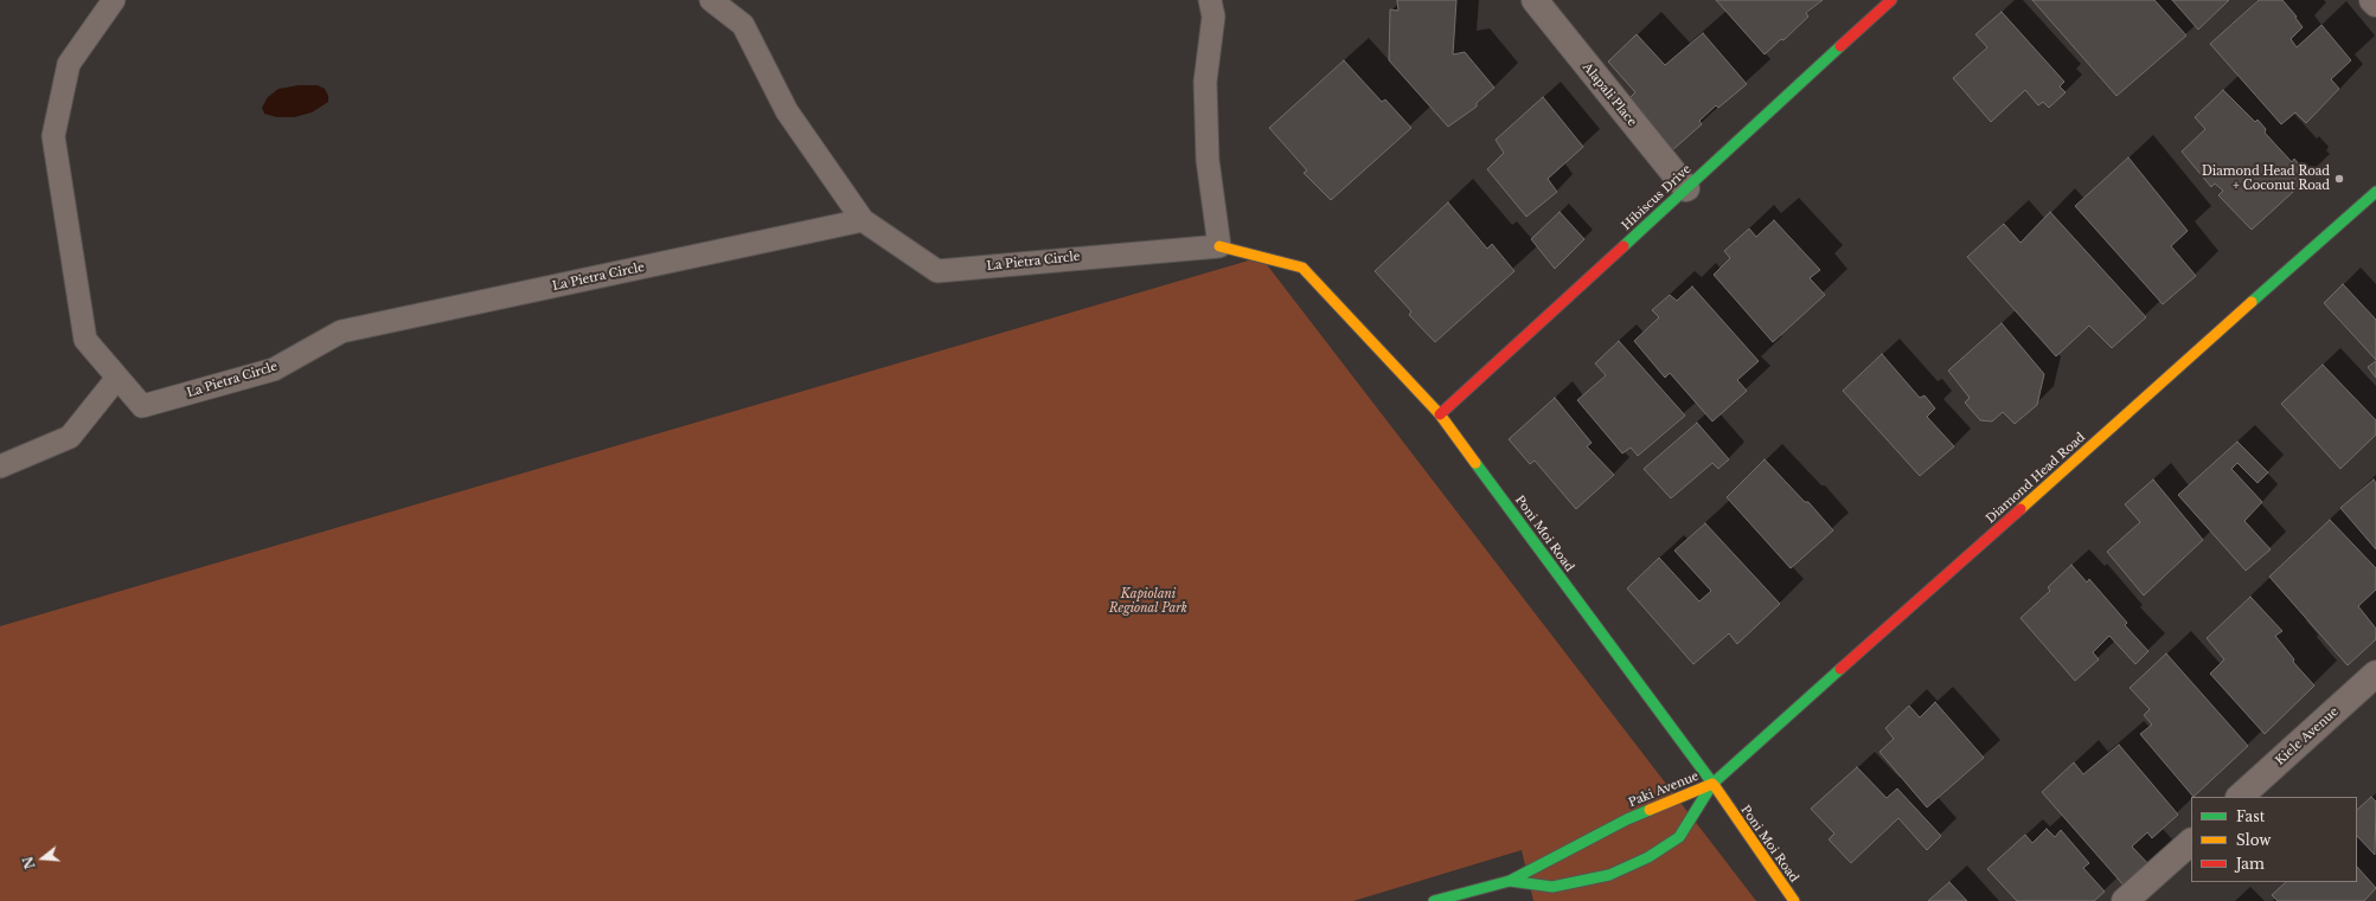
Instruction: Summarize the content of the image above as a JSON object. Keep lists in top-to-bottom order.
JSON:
{
  "streets": {
    "street": [
      "Alapali Place",
      "Hibiscus Drive",
      "Diamond Head Road",
      "Poni Moi Road",
      "Kiele Avenue",
      "Paki Avenue"
    ],
    "lane": ["La Pietra Circle"]
  },
  "crossings": [
    ["Alapali Place", "Hibiscus Drive"],
    ["Hibiscus Drive", "Poni Moi Road"],
    ["La Pietra Circle", "Poni Moi Road"],
    ["Diamond Head Road", "Poni Moi Road"],
    ["Diamond Head Road", "Paki Avenue"],
    ["Poni Moi Road", "Paki Avenue"]
  ],
  "parks": ["Kapiolani Regional Park"],
  "places": ["Diamond Head Road + Coconut Road"],
  "legend": ["Fast", "Slow", "Jam"],
  "north": "left"
}
